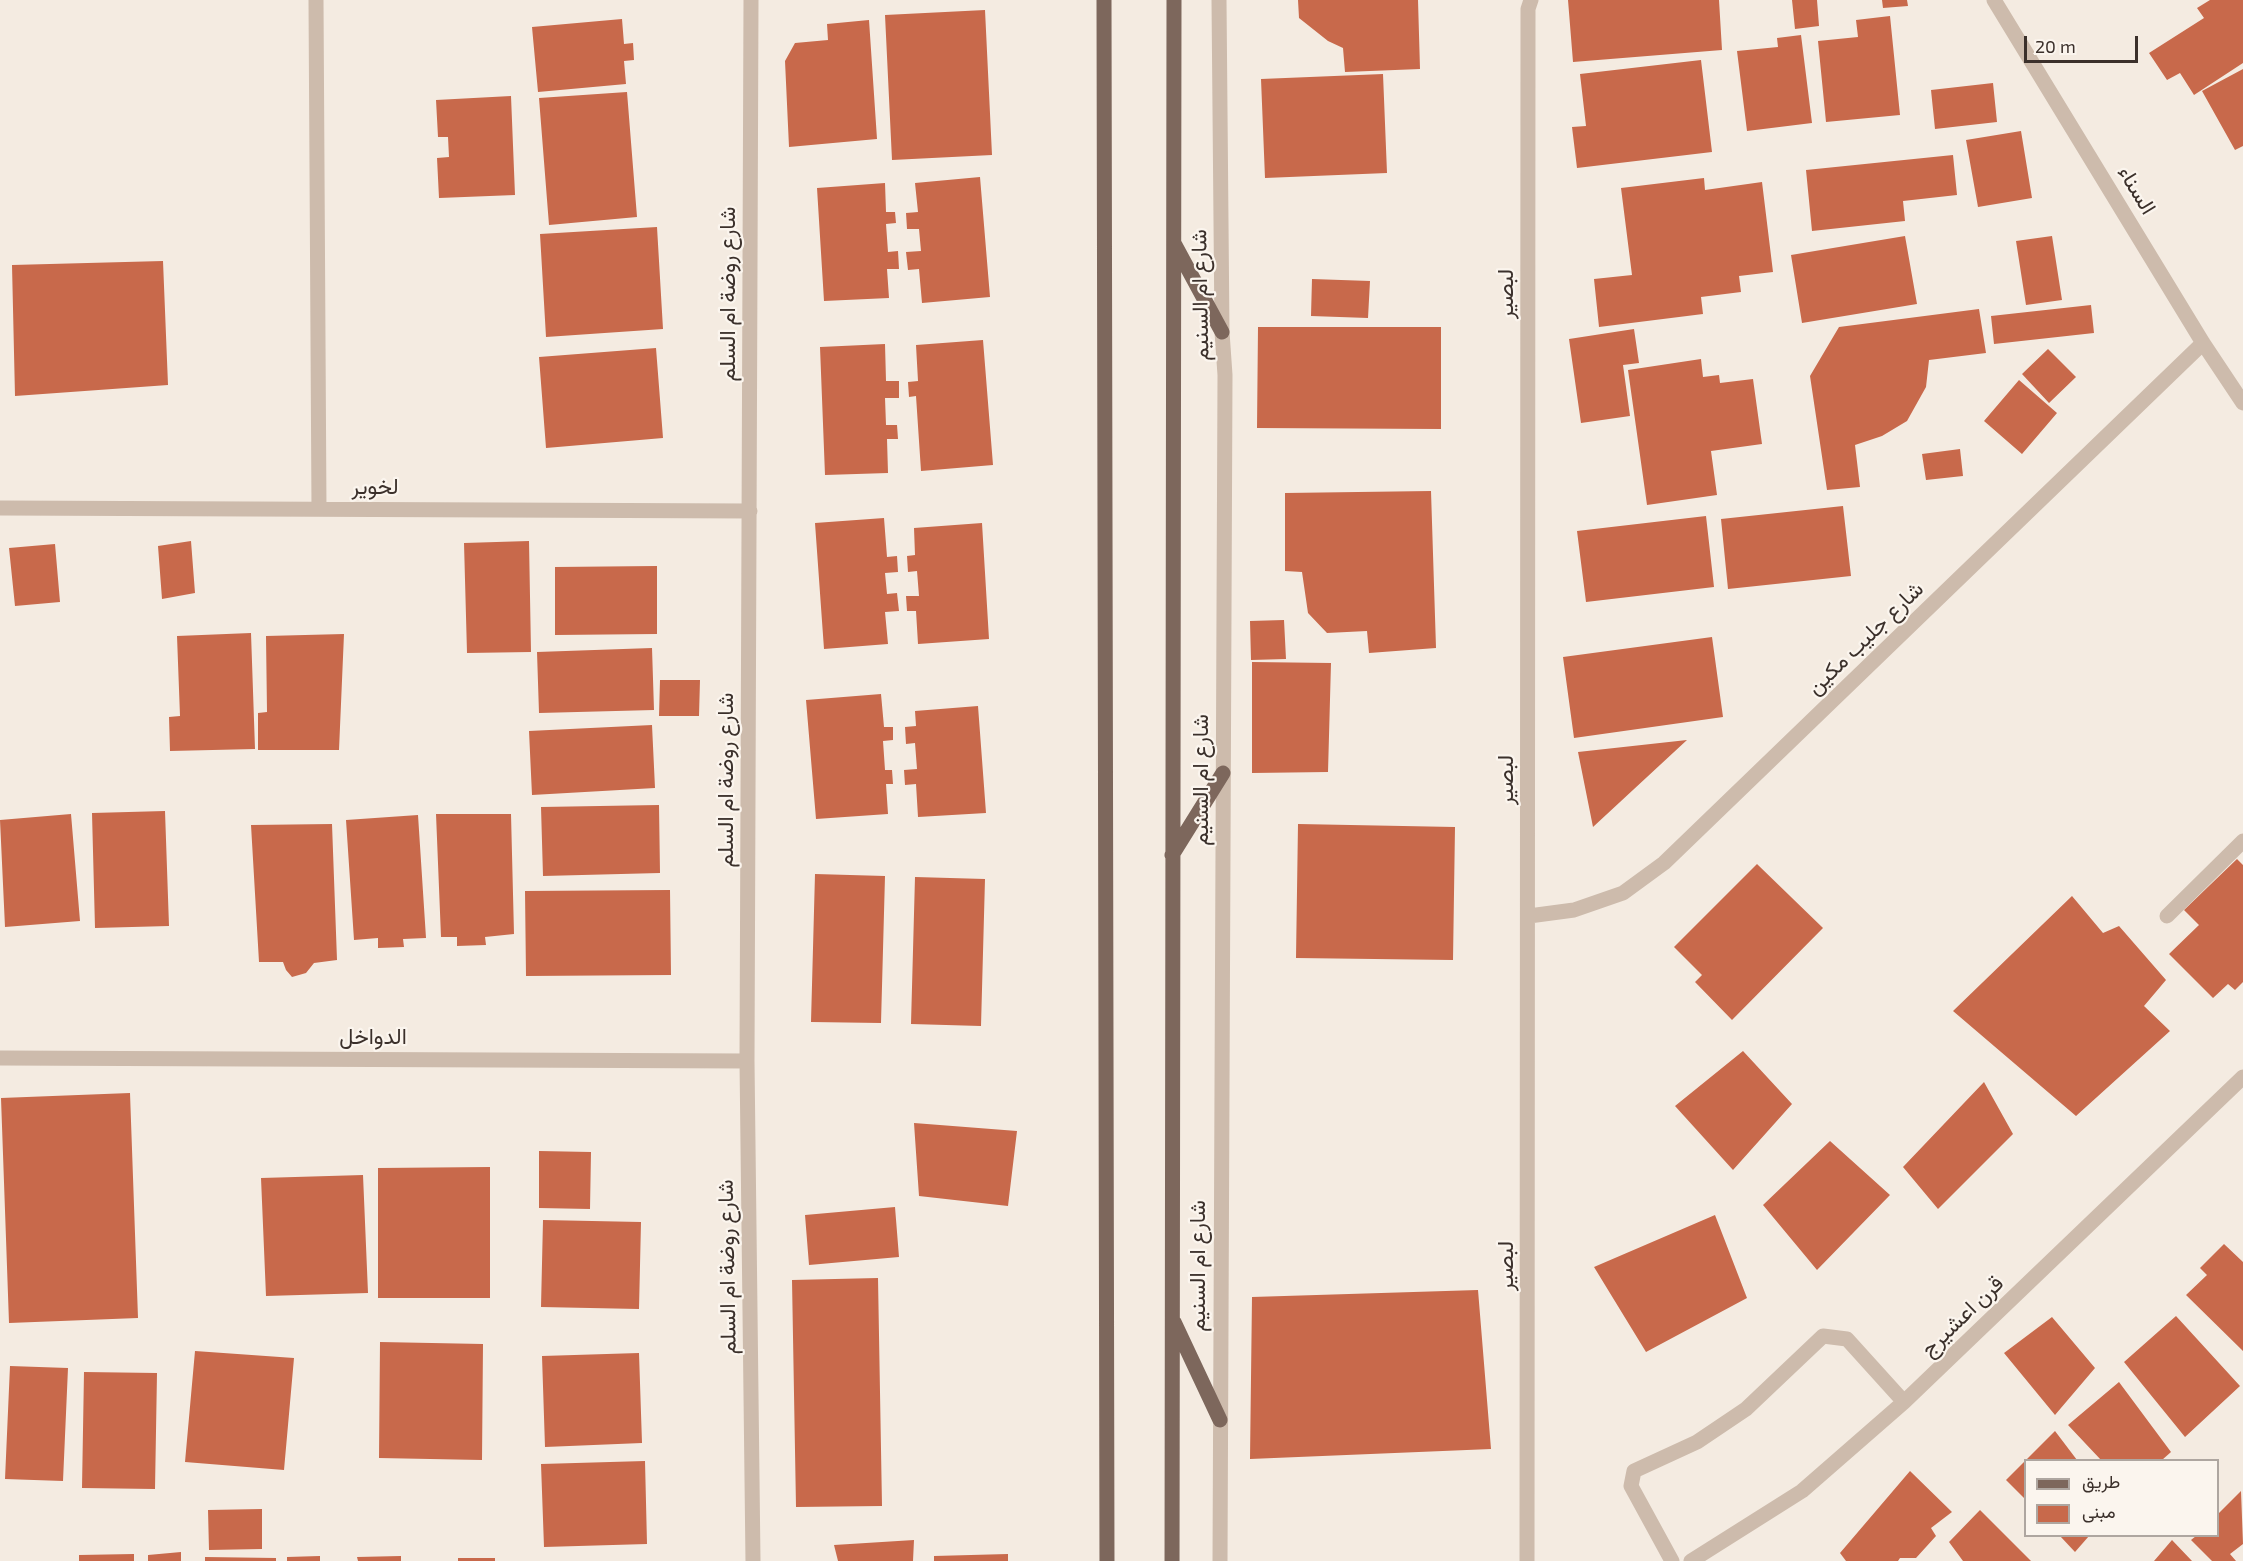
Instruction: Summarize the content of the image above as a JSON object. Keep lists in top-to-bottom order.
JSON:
{
  "streets": {
    "main road": ["شارع ام السنيم"],
    "street": [
      "السناء",
      "شارع روضة ام السلم",
      "لبصير",
      "لخوير",
      "شارع جليب مكين",
      "الدواخل",
      "قرن اعشيرج"
    ]
  },
  "crossings": [
    ["السناء", "شارع جليب مكين"],
    ["شارع روضة ام السلم", "لخوير"],
    ["شارع روضة ام السلم", "الدواخل"],
    ["لبصير", "شارع جليب مكين"]
  ],
  "legend": ["طريق", "مبنى"],
  "scale_bar": "20 m"
}
